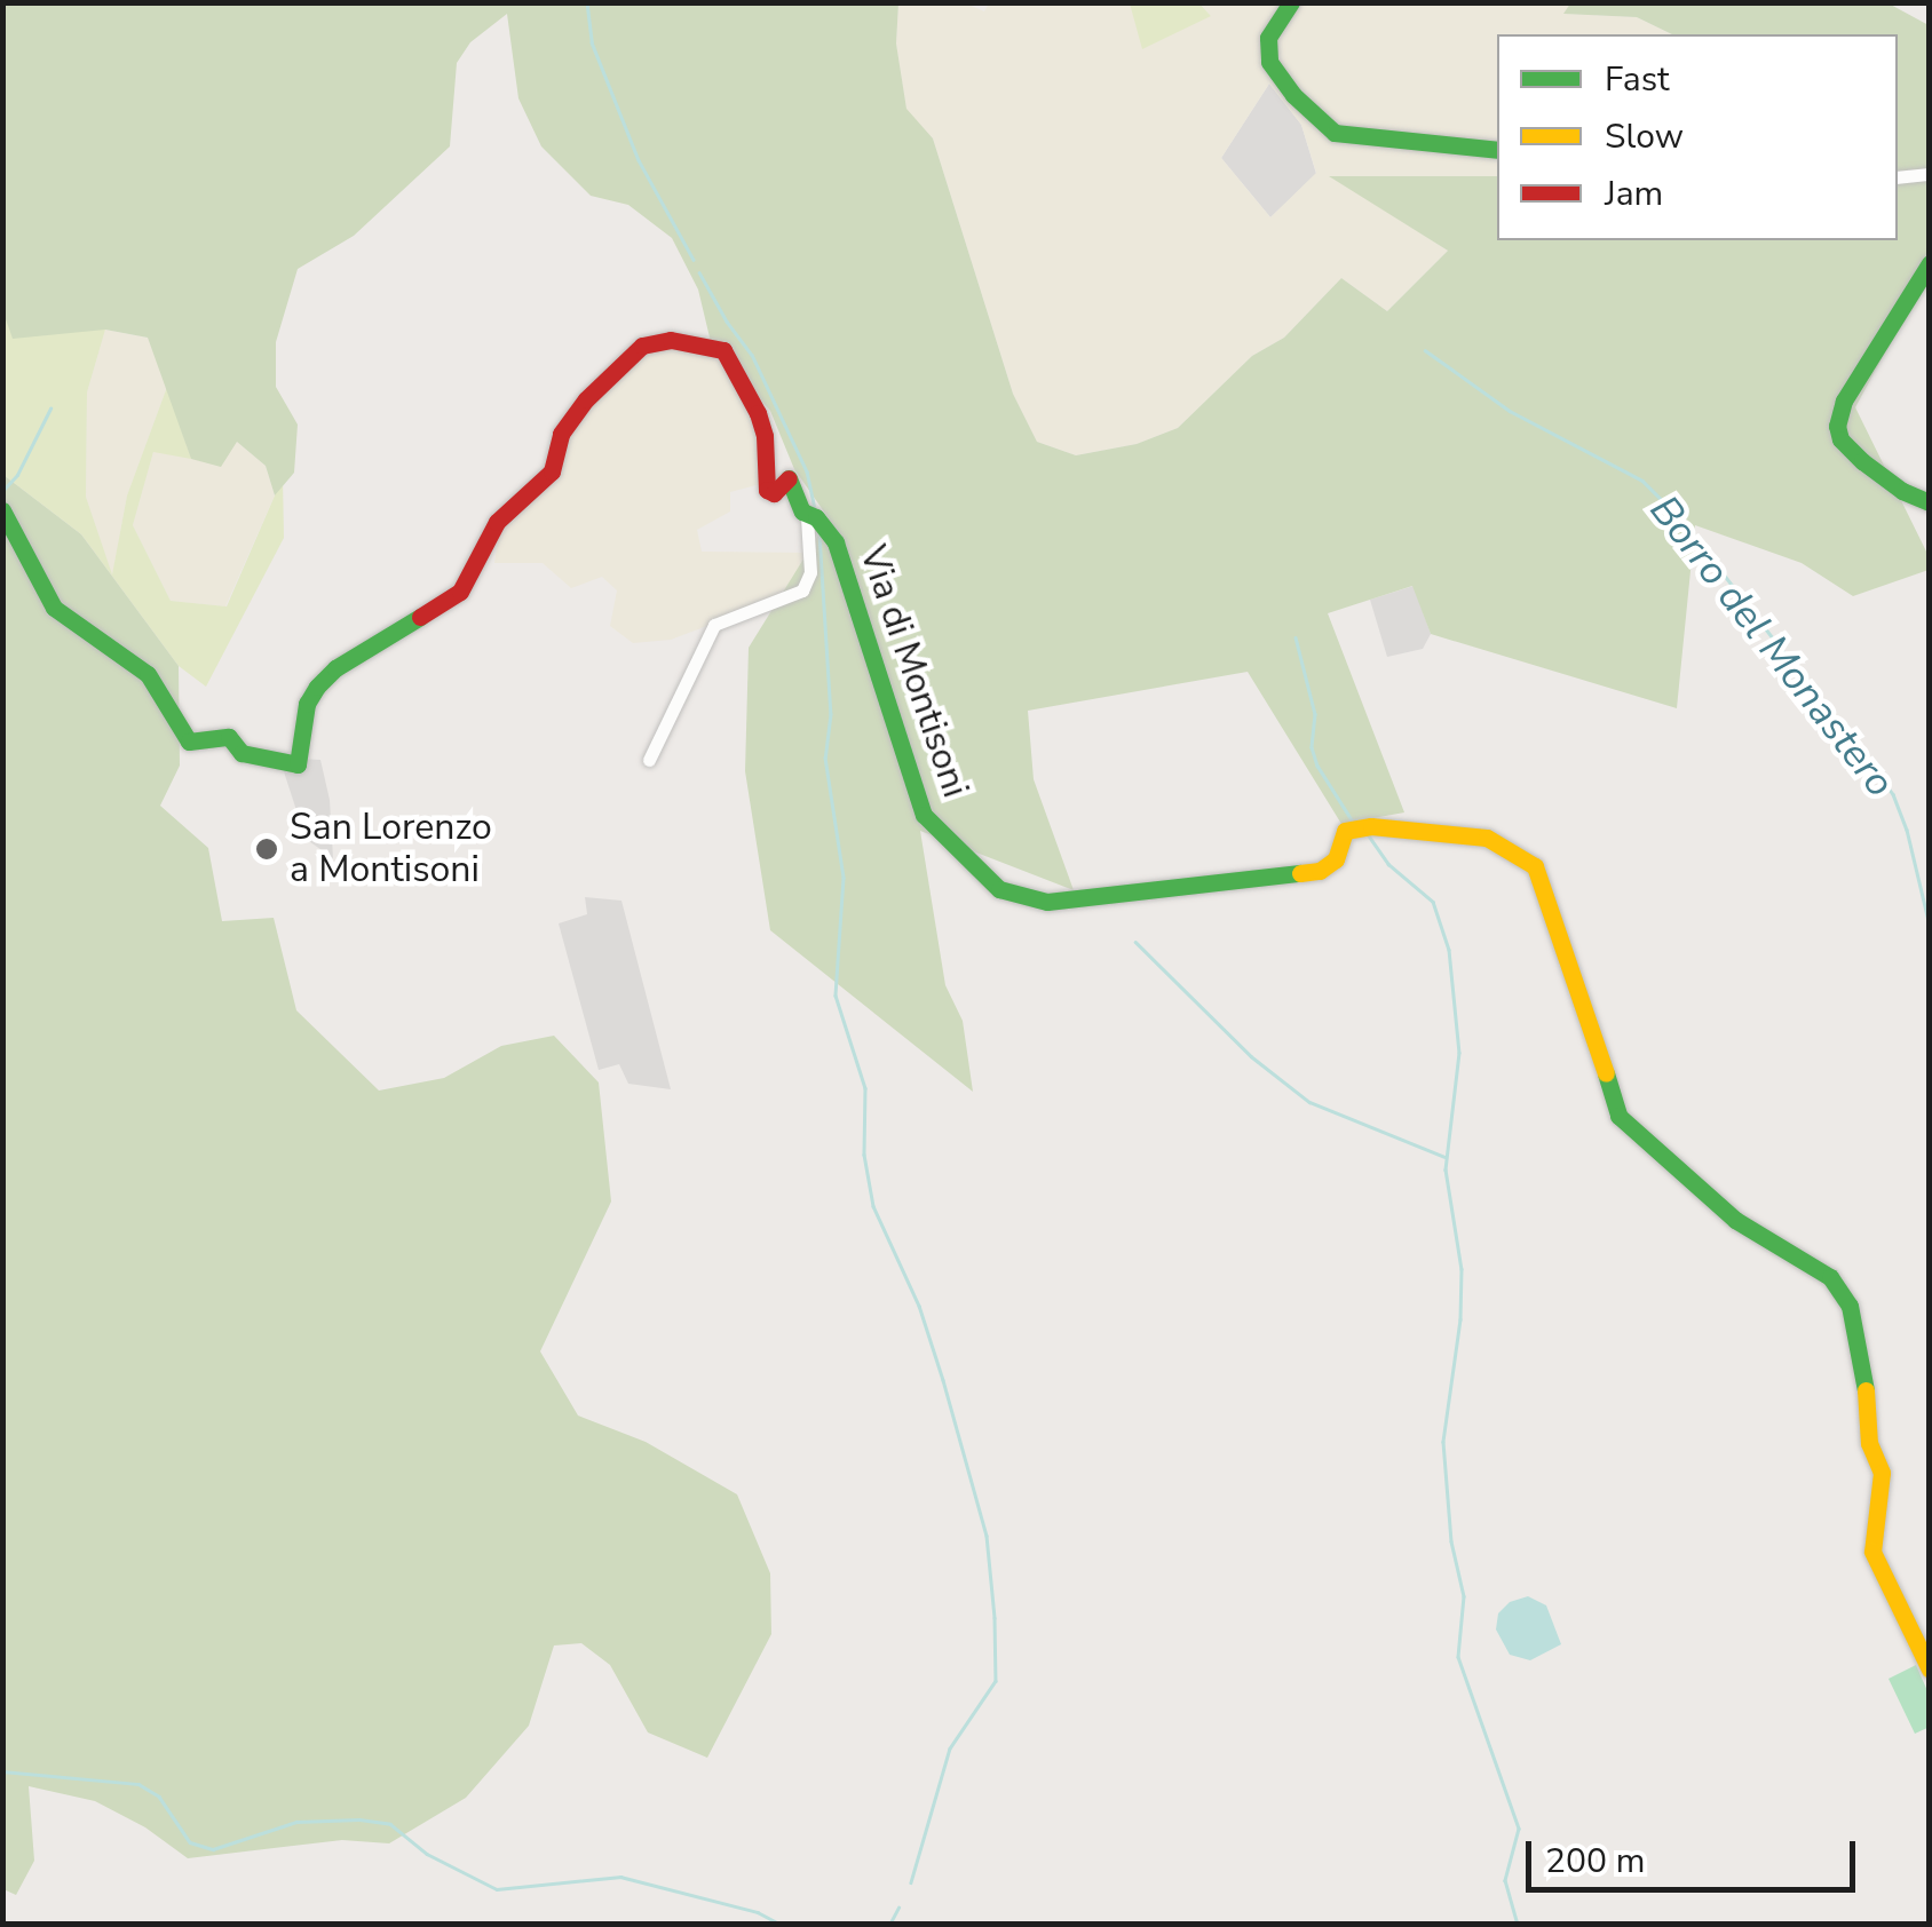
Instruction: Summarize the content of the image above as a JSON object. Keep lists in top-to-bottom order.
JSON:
{
  "streets": {
    "street": ["Via di Montisoni"]
  },
  "water": ["Borro del Monastero"],
  "places": ["San Lorenzo a Montisoni"],
  "legend": ["Fast", "Slow", "Jam"],
  "scale_bar": "200 m"
}
